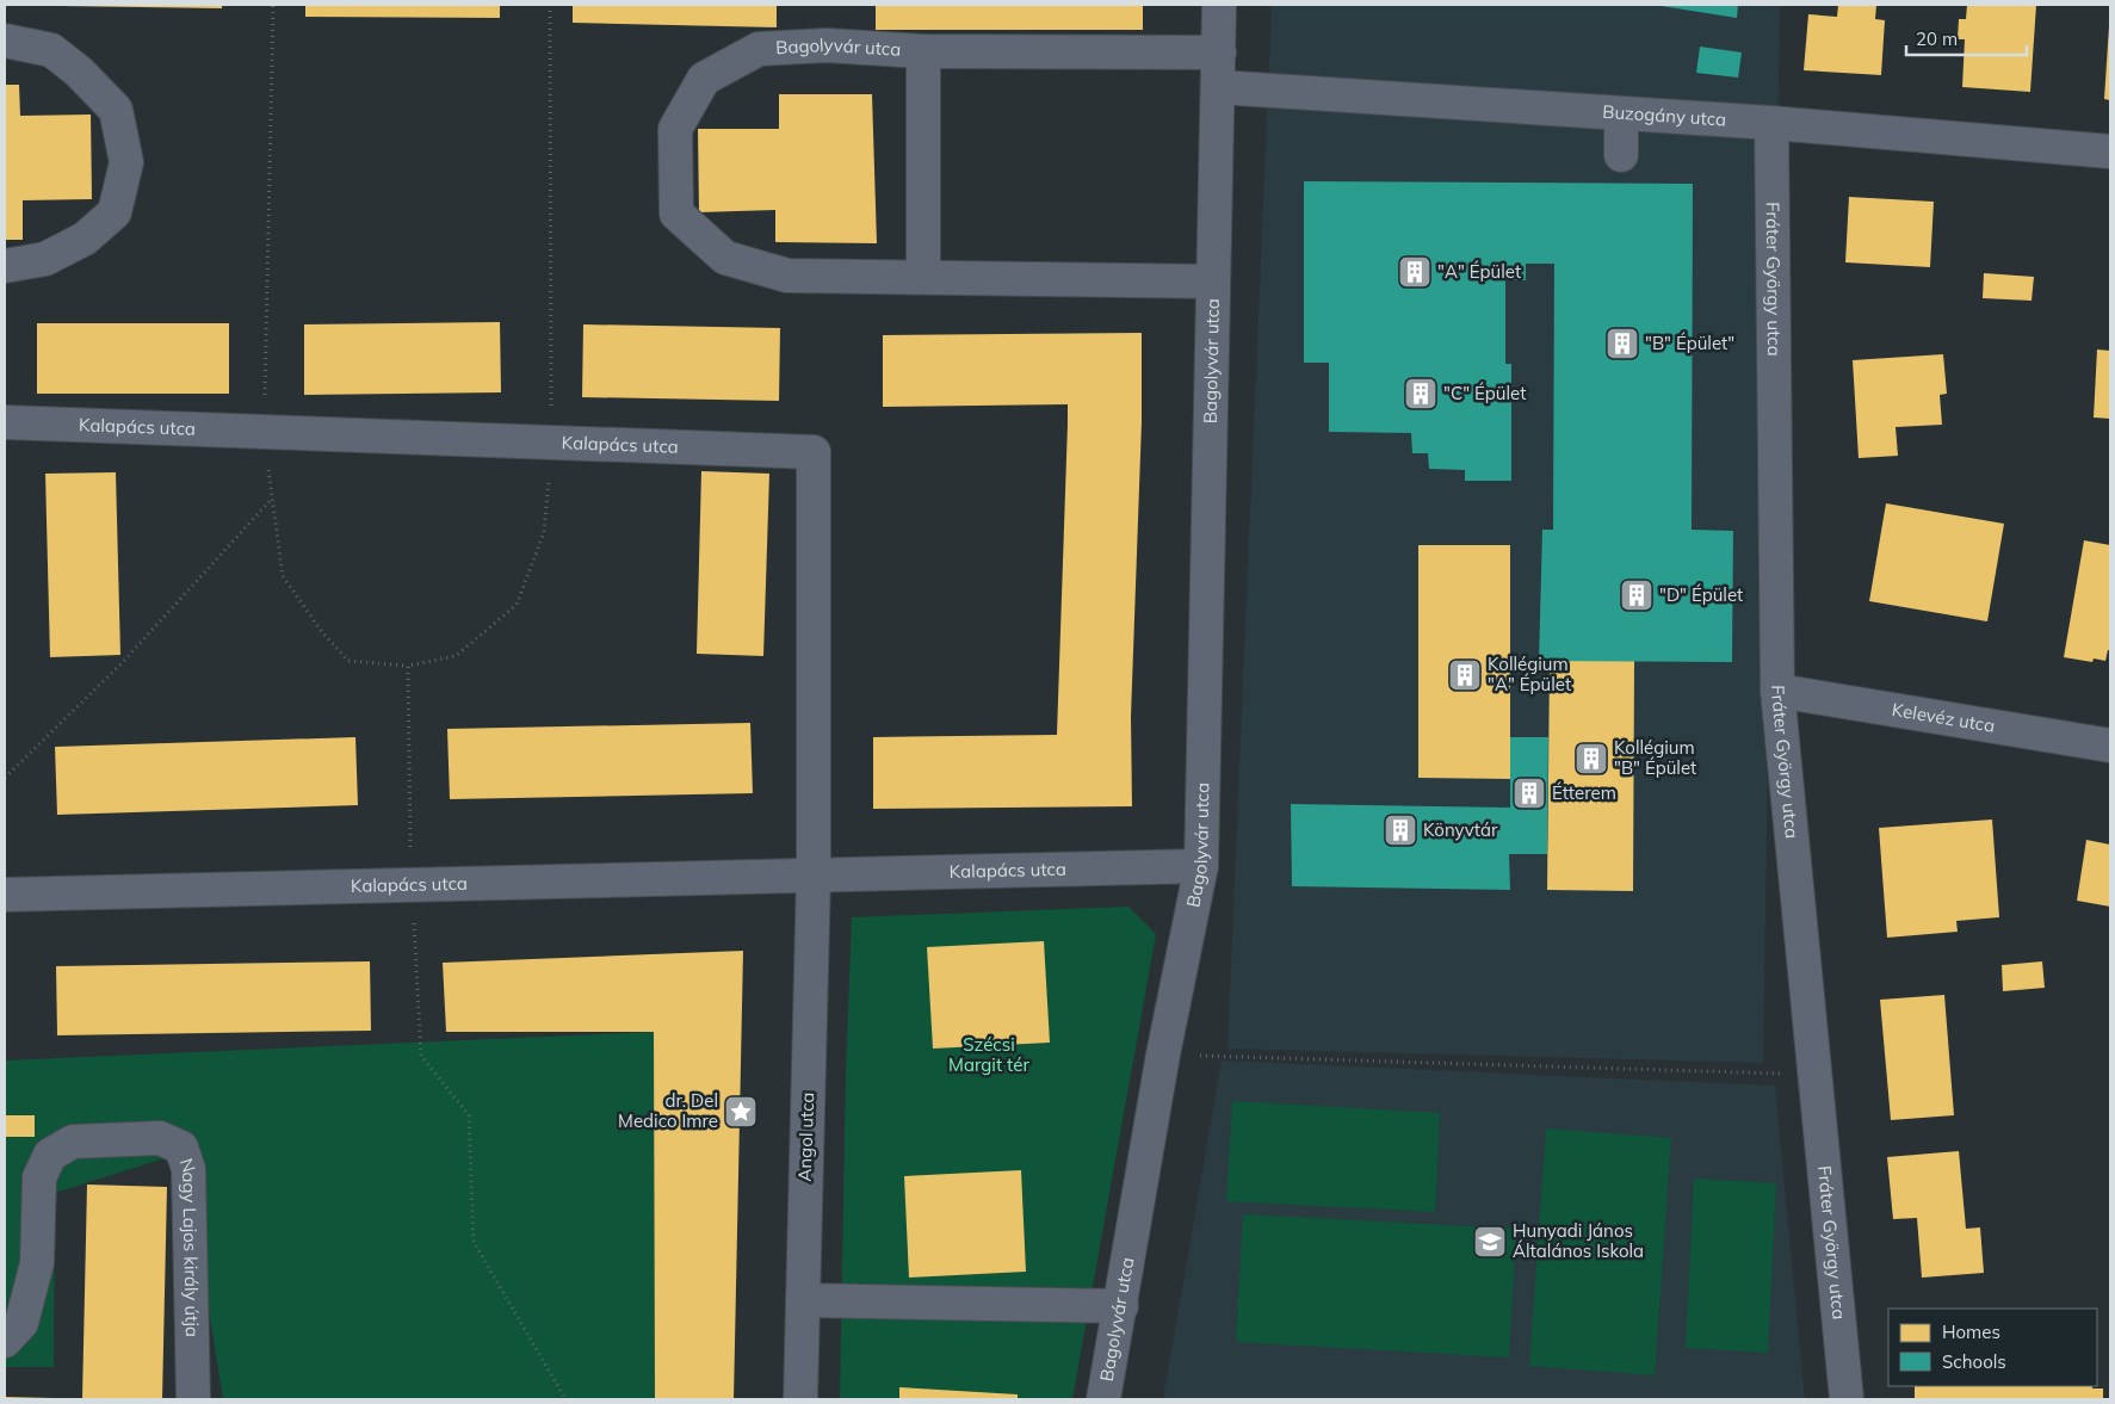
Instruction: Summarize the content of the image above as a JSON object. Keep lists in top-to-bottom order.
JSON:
{
  "streets": {
    "street": [
      "Bagolyvár utca",
      "Buzogány utca",
      "Fráter György utca",
      "Kalapács utca",
      "Kelevéz utca",
      "Angol utca",
      "Nagy Lajos király útja"
    ]
  },
  "crossings": [
    ["Bagolyvár utca", "Buzogány utca"],
    ["Bagolyvár utca", "Kalapács utca"],
    ["Buzogány utca", "Fráter György utca"],
    ["Fráter György utca", "Kelevéz utca"],
    ["Kalapács utca", "Angol utca"]
  ],
  "parks": ["Szécsi Margit tér"],
  "places": {
    "building": [
      "\"A\" Épület",
      "\"B\" Épület\"",
      "\"C\" Épület",
      "\"D\" Épület",
      "Kollégium \"A\" Épület",
      "Kollégium \"B\" Épület",
      "Étterem",
      "Könyvtár"
    ],
    "place": ["dr. Del Medico Imre"],
    "school or university": ["Hunyadi János Általános Iskola"]
  },
  "legend": ["Homes", "Schools"],
  "scale_bar": "20 m"
}
